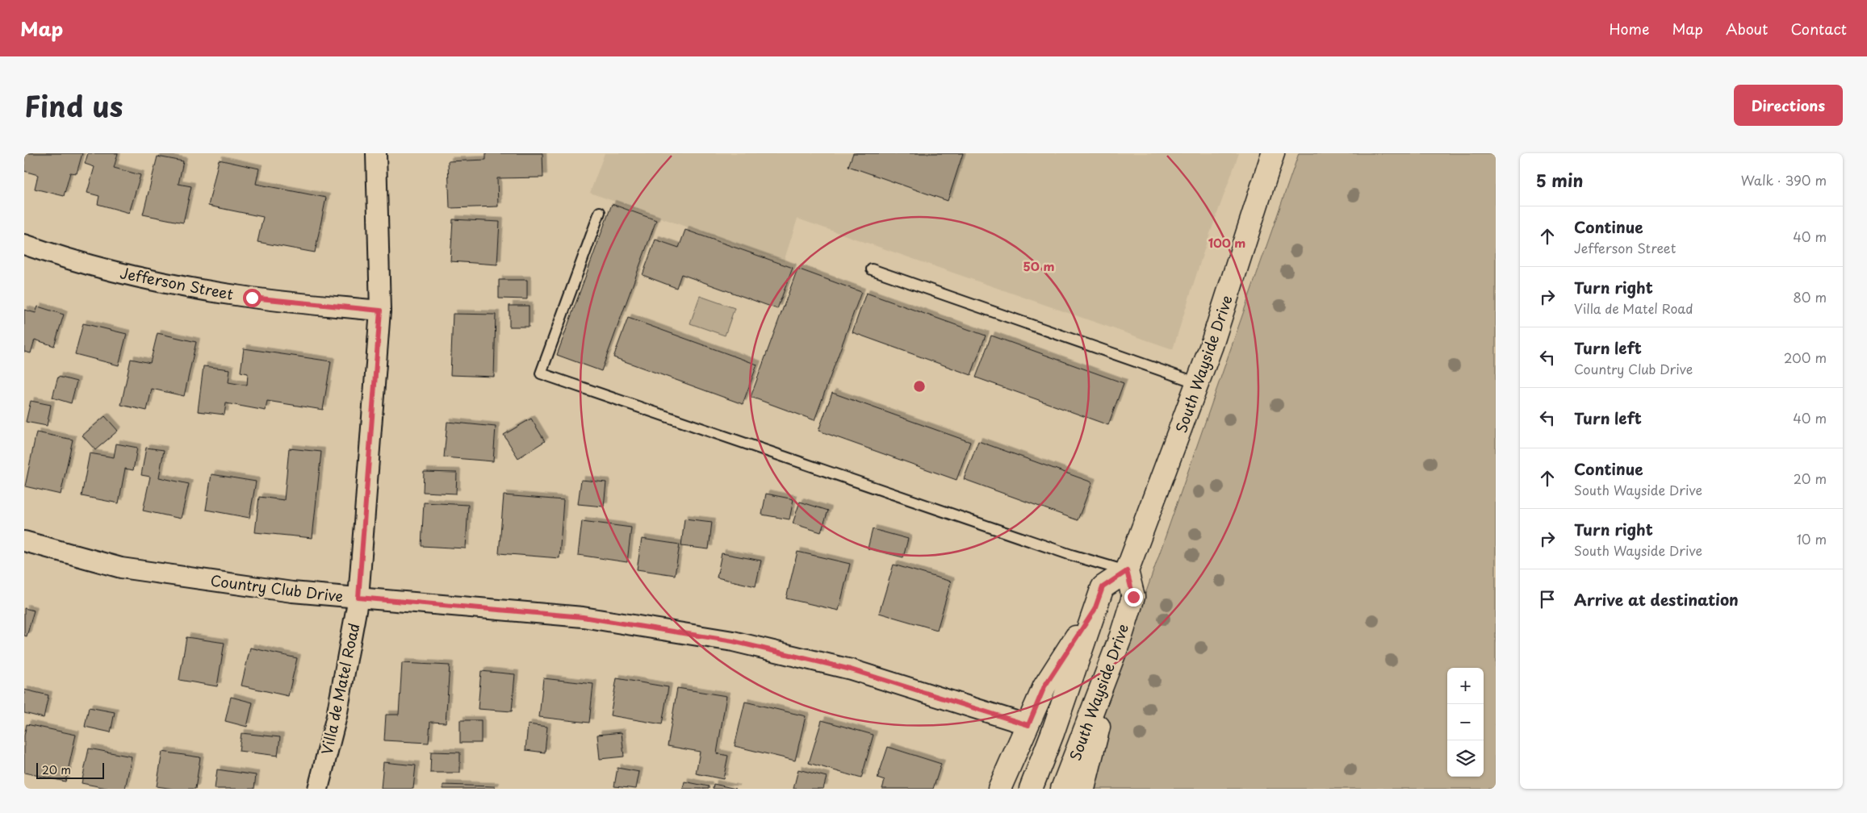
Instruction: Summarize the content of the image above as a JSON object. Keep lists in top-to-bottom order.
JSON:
{
  "streets": {
    "main road": ["South Wayside Drive"],
    "street": ["Jefferson Street", "Country Club Drive", "Villa de Matel Road"]
  },
  "crossings": [
    ["Jefferson Street", "Villa de Matel Road"],
    ["Country Club Drive", "Villa de Matel Road"]
  ],
  "scale_bar": "20 m",
  "page": {
    "header": "Map",
    "nav": [
      "Home",
      "Map",
      "About",
      "Contact"
    ],
    "title": "Find us",
    "buttons": "Directions",
    "heading": ["5 min", "Walk · 390 m"],
    "list": [
      ["Continue", "Jefferson Street", "40 m"],
      ["Turn right", "Villa de Matel Road", "80 m"],
      ["Turn left", "Country Club Drive", "200 m"],
      ["Turn left", "40 m"],
      ["Continue", "South Wayside Drive", "20 m"],
      ["Turn right", "South Wayside Drive", "10 m"],
      "Arrive at destination"
    ],
    "map_buttons": ["+", "−"],
    "scale": "20 m"
  },
  "rings": ["100 m", "50 m"]
}
